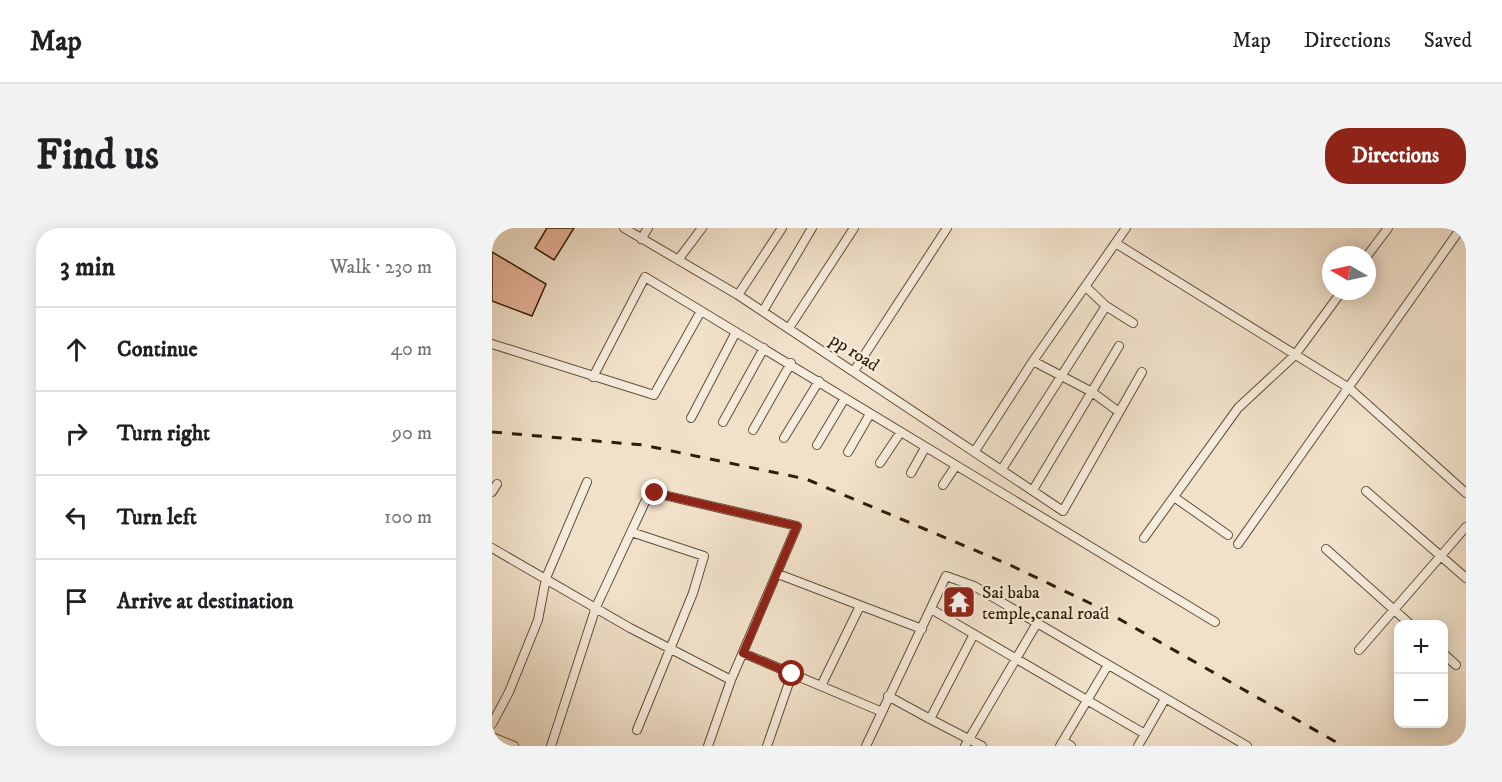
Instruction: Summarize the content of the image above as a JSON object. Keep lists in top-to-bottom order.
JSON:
{
  "streets": {
    "street": ["pp road"]
  },
  "places": {
    "temple": ["Sai baba temple,canal road"]
  },
  "north": "left",
  "page": {
    "header": "Map",
    "nav": ["Map", "Directions", "Saved"],
    "buttons": "Directions",
    "title": "Find us",
    "heading": ["3 min", "Walk · 230 m"],
    "list": [
      ["Continue", "40 m"],
      ["Turn right", "90 m"],
      ["Turn left", "100 m"],
      "Arrive at destination"
    ],
    "map_buttons": ["+", "−"]
  }
}
